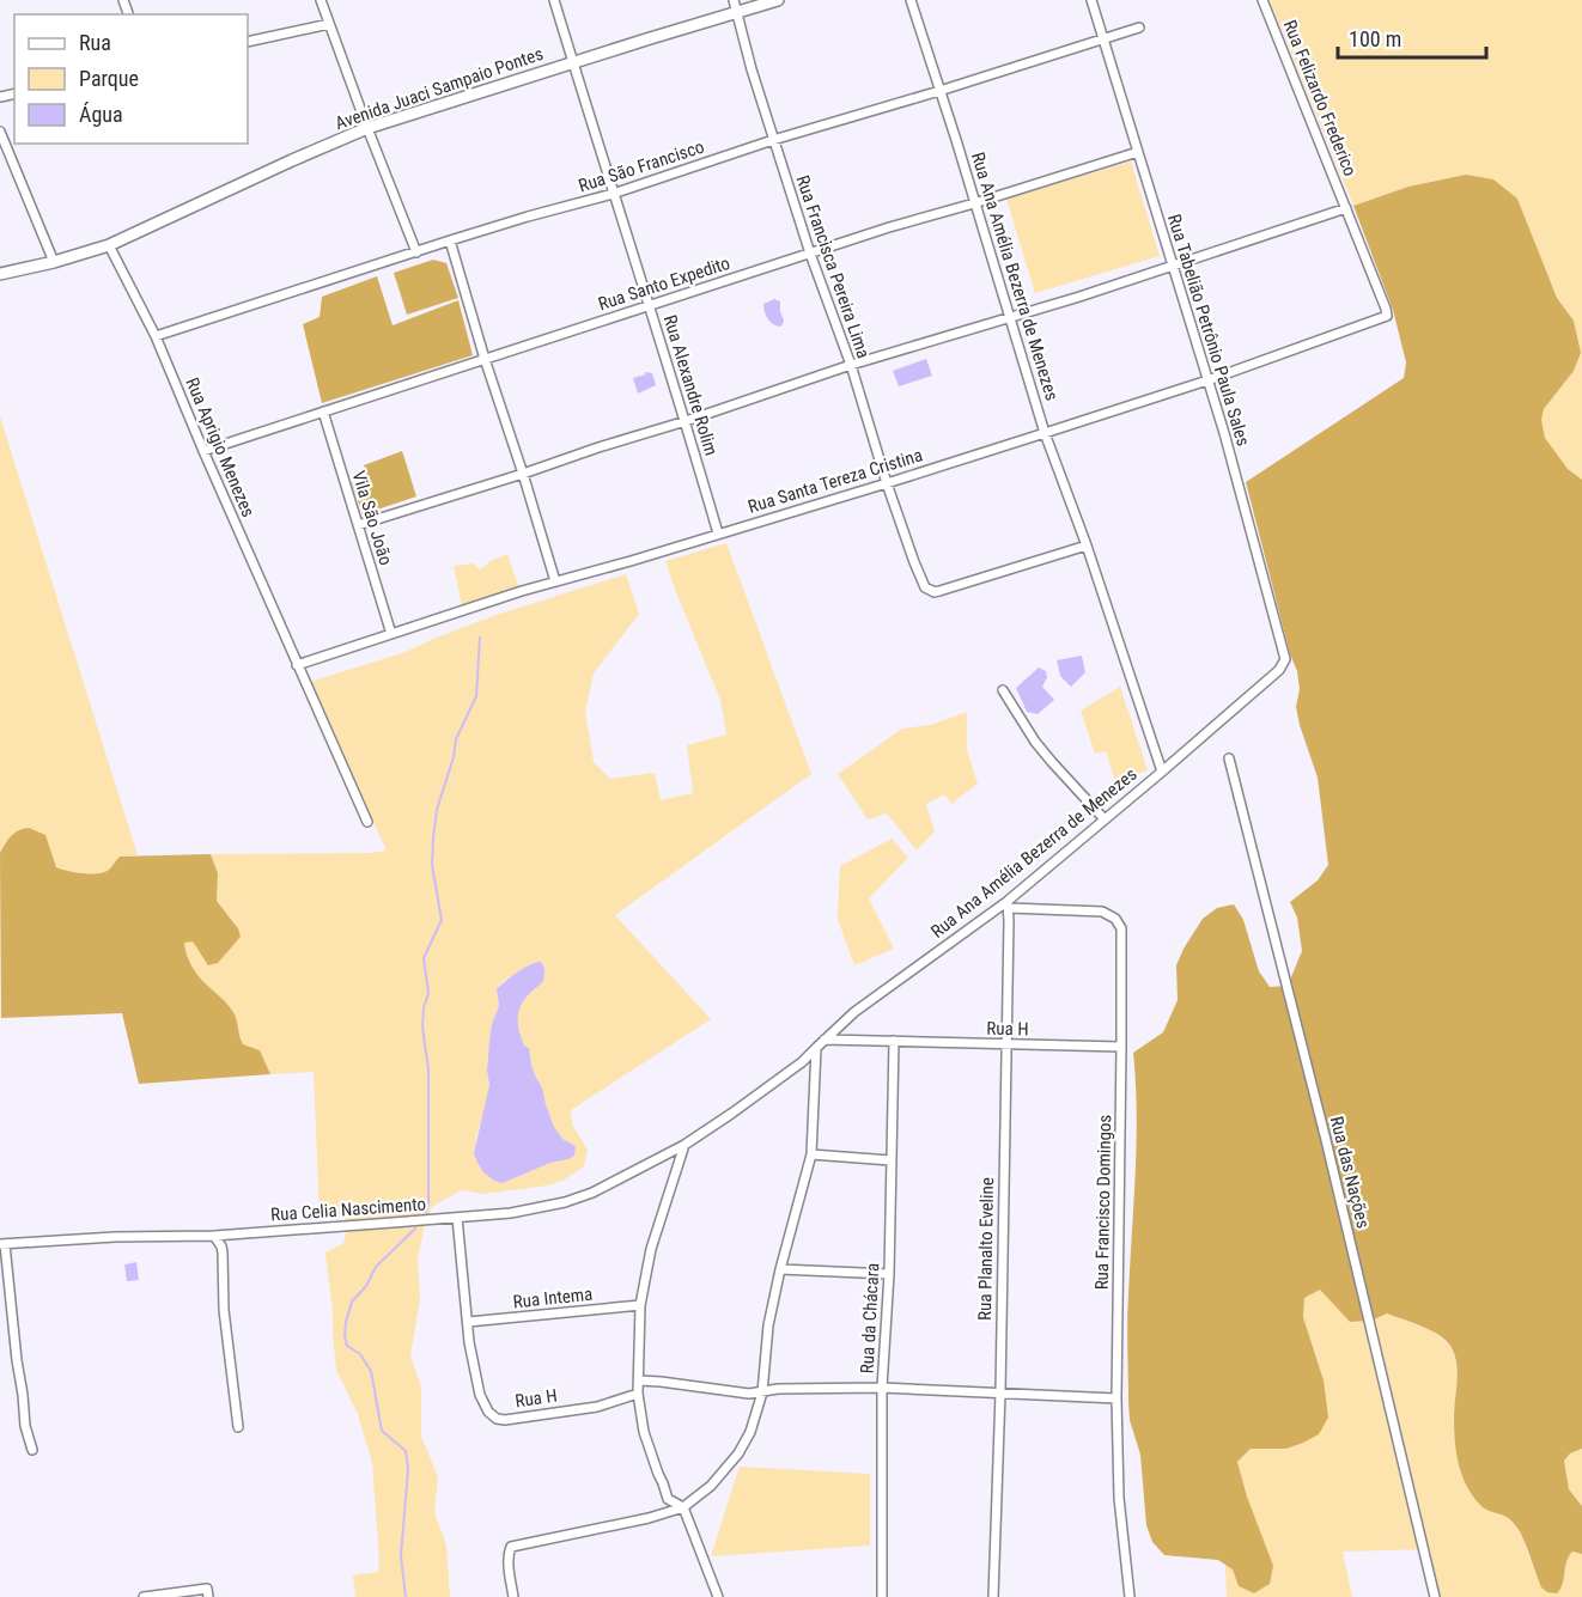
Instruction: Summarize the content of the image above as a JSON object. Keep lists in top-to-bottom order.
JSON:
{
  "streets": {
    "main road": ["Avenida Juaci Sampaio Pontes"],
    "street": [
      "Rua Felizardo Frederico",
      "Rua São Francisco",
      "Rua Francisca Pereira Lima",
      "Rua Ana Amélia Bezerra de Menezes",
      "Rua Santo Expedito",
      "Rua Tabelião Petrônio Paula Sales",
      "Rua Alexandre Rolim",
      "Rua Aprigio Menezes",
      "Rua Santa Tereza Cristina",
      "Vila São João",
      "Rua H",
      "Rua das Nações",
      "Rua Francisco Domingos",
      "Rua Celia Nascimento",
      "Rua Planalto Eveline",
      "Rua Intema",
      "Rua da Chácara"
    ]
  },
  "crossings": [
    ["Avenida Juaci Sampaio Pontes", "Rua Francisca Pereira Lima"],
    ["Avenida Juaci Sampaio Pontes", "Rua Alexandre Rolim"],
    ["Avenida Juaci Sampaio Pontes", "Rua Aprigio Menezes"],
    ["Rua Felizardo Frederico", "Rua Santa Tereza Cristina"],
    ["Rua São Francisco", "Rua Francisca Pereira Lima"],
    ["Rua São Francisco", "Rua Ana Amélia Bezerra de Menezes"],
    ["Rua São Francisco", "Rua Tabelião Petrônio Paula Sales"],
    ["Rua São Francisco", "Rua Alexandre Rolim"],
    ["Rua São Francisco", "Rua Aprigio Menezes"],
    ["Rua Francisca Pereira Lima", "Rua Ana Amélia Bezerra de Menezes"],
    ["Rua Francisca Pereira Lima", "Rua Santo Expedito"],
    ["Rua Francisca Pereira Lima", "Rua Santa Tereza Cristina"],
    ["Rua Ana Amélia Bezerra de Menezes", "Rua Santo Expedito"],
    ["Rua Ana Amélia Bezerra de Menezes", "Rua Tabelião Petrônio Paula Sales"],
    ["Rua Ana Amélia Bezerra de Menezes", "Rua Santa Tereza Cristina"],
    ["Rua Ana Amélia Bezerra de Menezes", "Rua H"],
    ["Rua Ana Amélia Bezerra de Menezes", "Rua Francisco Domingos"],
    ["Rua Ana Amélia Bezerra de Menezes", "Rua Celia Nascimento"],
    ["Rua Ana Amélia Bezerra de Menezes", "Rua Planalto Eveline"],
    ["Rua Santo Expedito", "Rua Tabelião Petrônio Paula Sales"],
    ["Rua Santo Expedito", "Rua Alexandre Rolim"],
    ["Rua Santo Expedito", "Rua Aprigio Menezes"],
    ["Rua Santo Expedito", "Vila São João"],
    ["Rua Tabelião Petrônio Paula Sales", "Rua Santa Tereza Cristina"],
    ["Rua Alexandre Rolim", "Rua Santa Tereza Cristina"],
    ["Rua Aprigio Menezes", "Rua Santa Tereza Cristina"],
    ["Rua Santa Tereza Cristina", "Vila São João"],
    ["Rua H", "Rua Francisco Domingos"],
    ["Rua H", "Rua Planalto Eveline"],
    ["Rua H", "Rua Intema"],
    ["Rua H", "Rua da Chácara"],
    ["Rua Francisco Domingos", "Rua Planalto Eveline"]
  ],
  "legend": ["Rua", "Parque", "Água"],
  "scale_bar": "100 m"
}
